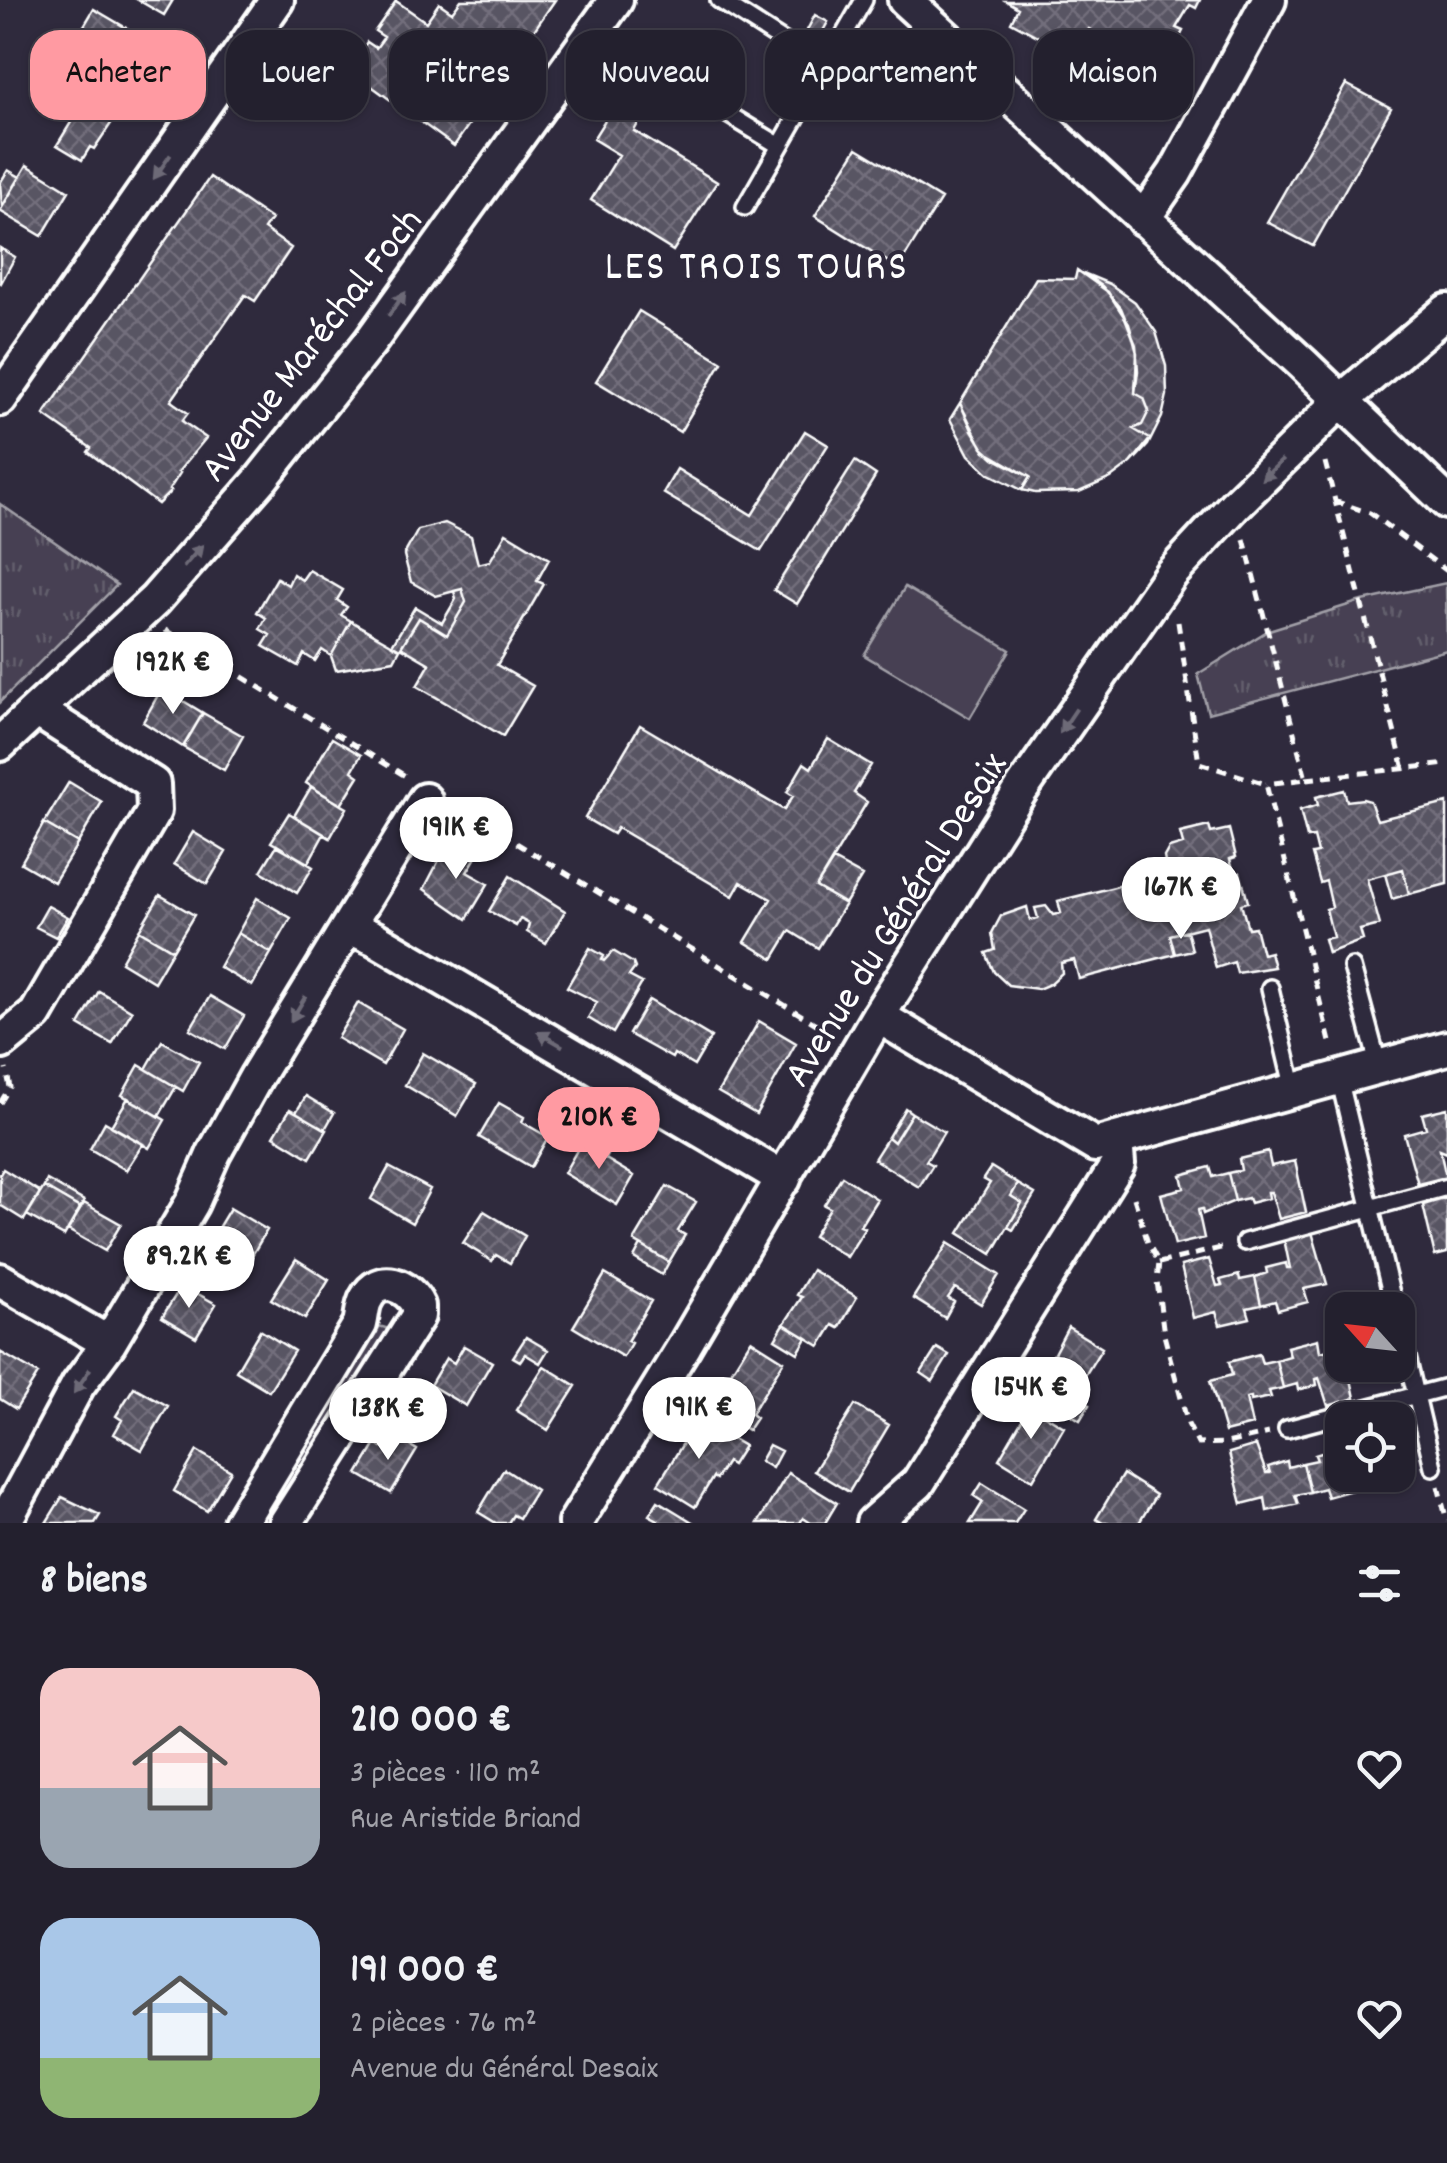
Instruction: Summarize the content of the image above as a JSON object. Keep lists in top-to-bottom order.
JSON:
{
  "streets": {
    "street": ["Avenue Maréchal Foch", "Avenue du Général Desaix"]
  },
  "one_way": ["Avenue du Général Desaix"],
  "districts": ["LES TROIS TOURS"],
  "north": "top left",
  "page": {
    "chip": [
      "Acheter",
      "Louer",
      "Filtres",
      "Nouveau",
      "Appartement",
      "Maison"
    ],
    "price": [
      "192K €",
      "191K €",
      "167K €",
      "210K €",
      "89.2K €",
      "154K €",
      "191K €",
      "138K €"
    ],
    "heading": "8 biens",
    "list": [
      {
        "name": "210 000 €",
        "note": "3 pièces · 110 m² · Rue Aristide Briand"
      },
      {
        "name": "191 000 €",
        "note": "2 pièces · 76 m² · Avenue du Général Desaix"
      }
    ]
  }
}
